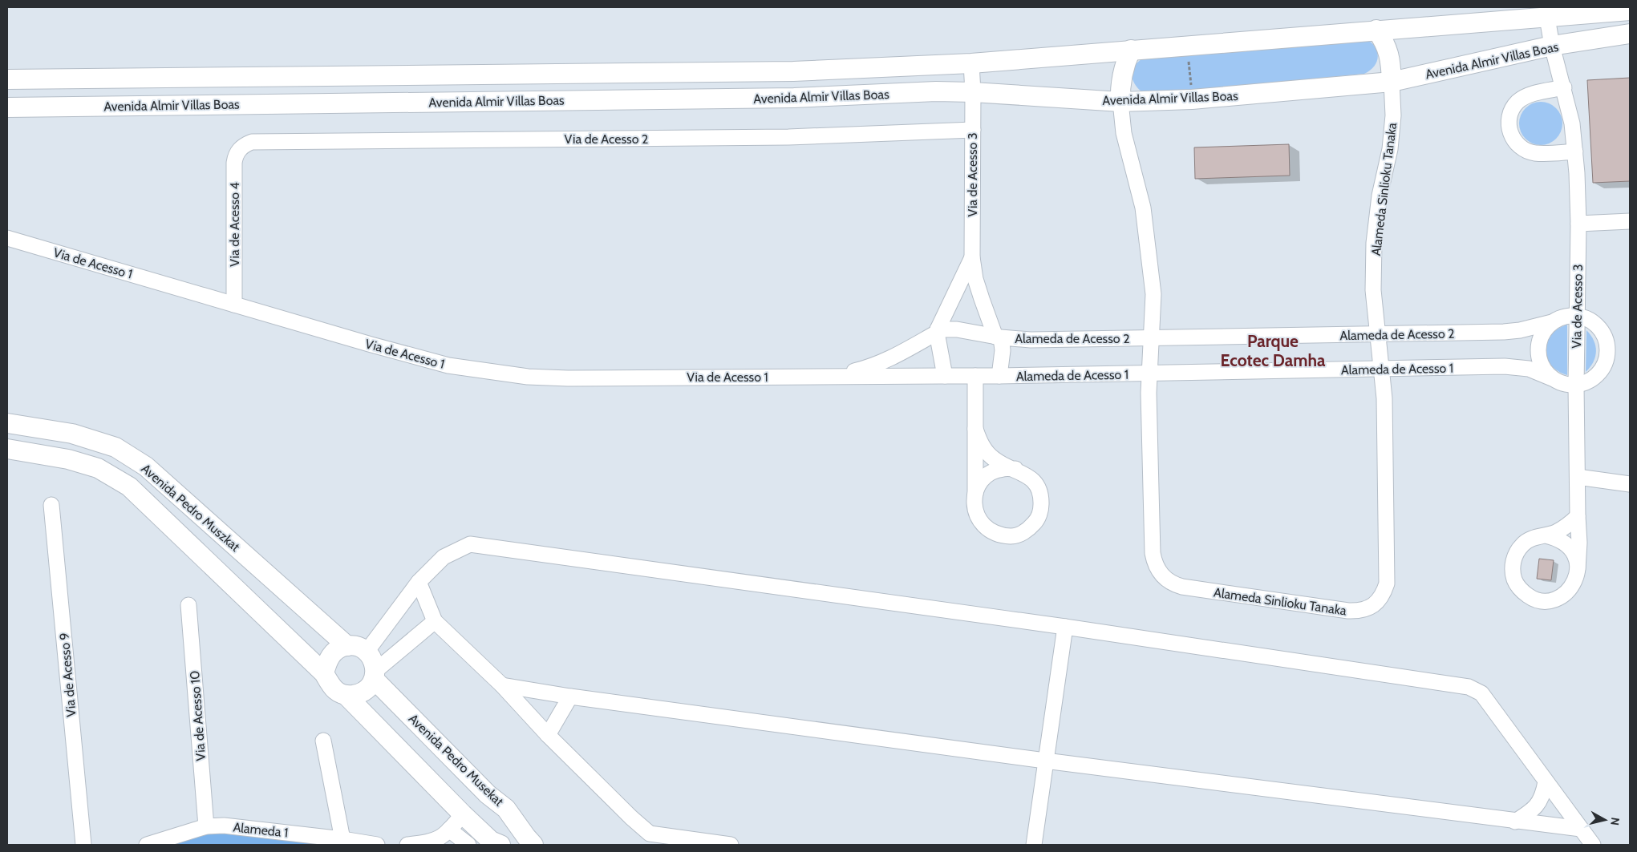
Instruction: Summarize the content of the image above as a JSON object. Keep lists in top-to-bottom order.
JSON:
{
  "streets": {
    "street": [
      "Avenida Almir Villas Boas",
      "Via de Acesso 2",
      "Via de Acesso 3",
      "Alameda Sinlioku Tanaka",
      "Via de Acesso 4",
      "Via de Acesso 1",
      "Alameda de Acesso 2",
      "Alameda de Acesso 1",
      "Avenida Pedro Muszkat",
      "Via de Acesso 9",
      "Via de Acesso 10",
      "Avenida Pedro Musekat",
      "Alameda 1"
    ]
  },
  "crossings": [
    ["Avenida Almir Villas Boas", "Via de Acesso 3"],
    ["Avenida Almir Villas Boas", "Alameda Sinlioku Tanaka"],
    ["Via de Acesso 2", "Via de Acesso 3"],
    ["Via de Acesso 2", "Via de Acesso 4"],
    ["Via de Acesso 3", "Alameda de Acesso 2"],
    ["Via de Acesso 3", "Alameda de Acesso 1"],
    ["Alameda Sinlioku Tanaka", "Alameda de Acesso 2"],
    ["Alameda Sinlioku Tanaka", "Alameda de Acesso 1"],
    ["Via de Acesso 4", "Via de Acesso 1"],
    ["Via de Acesso 1", "Alameda de Acesso 1"],
    ["Avenida Pedro Muszkat", "Avenida Pedro Musekat"],
    ["Via de Acesso 10", "Alameda 1"]
  ],
  "districts": ["Parque Ecotec Damha"],
  "north": "right"
}
